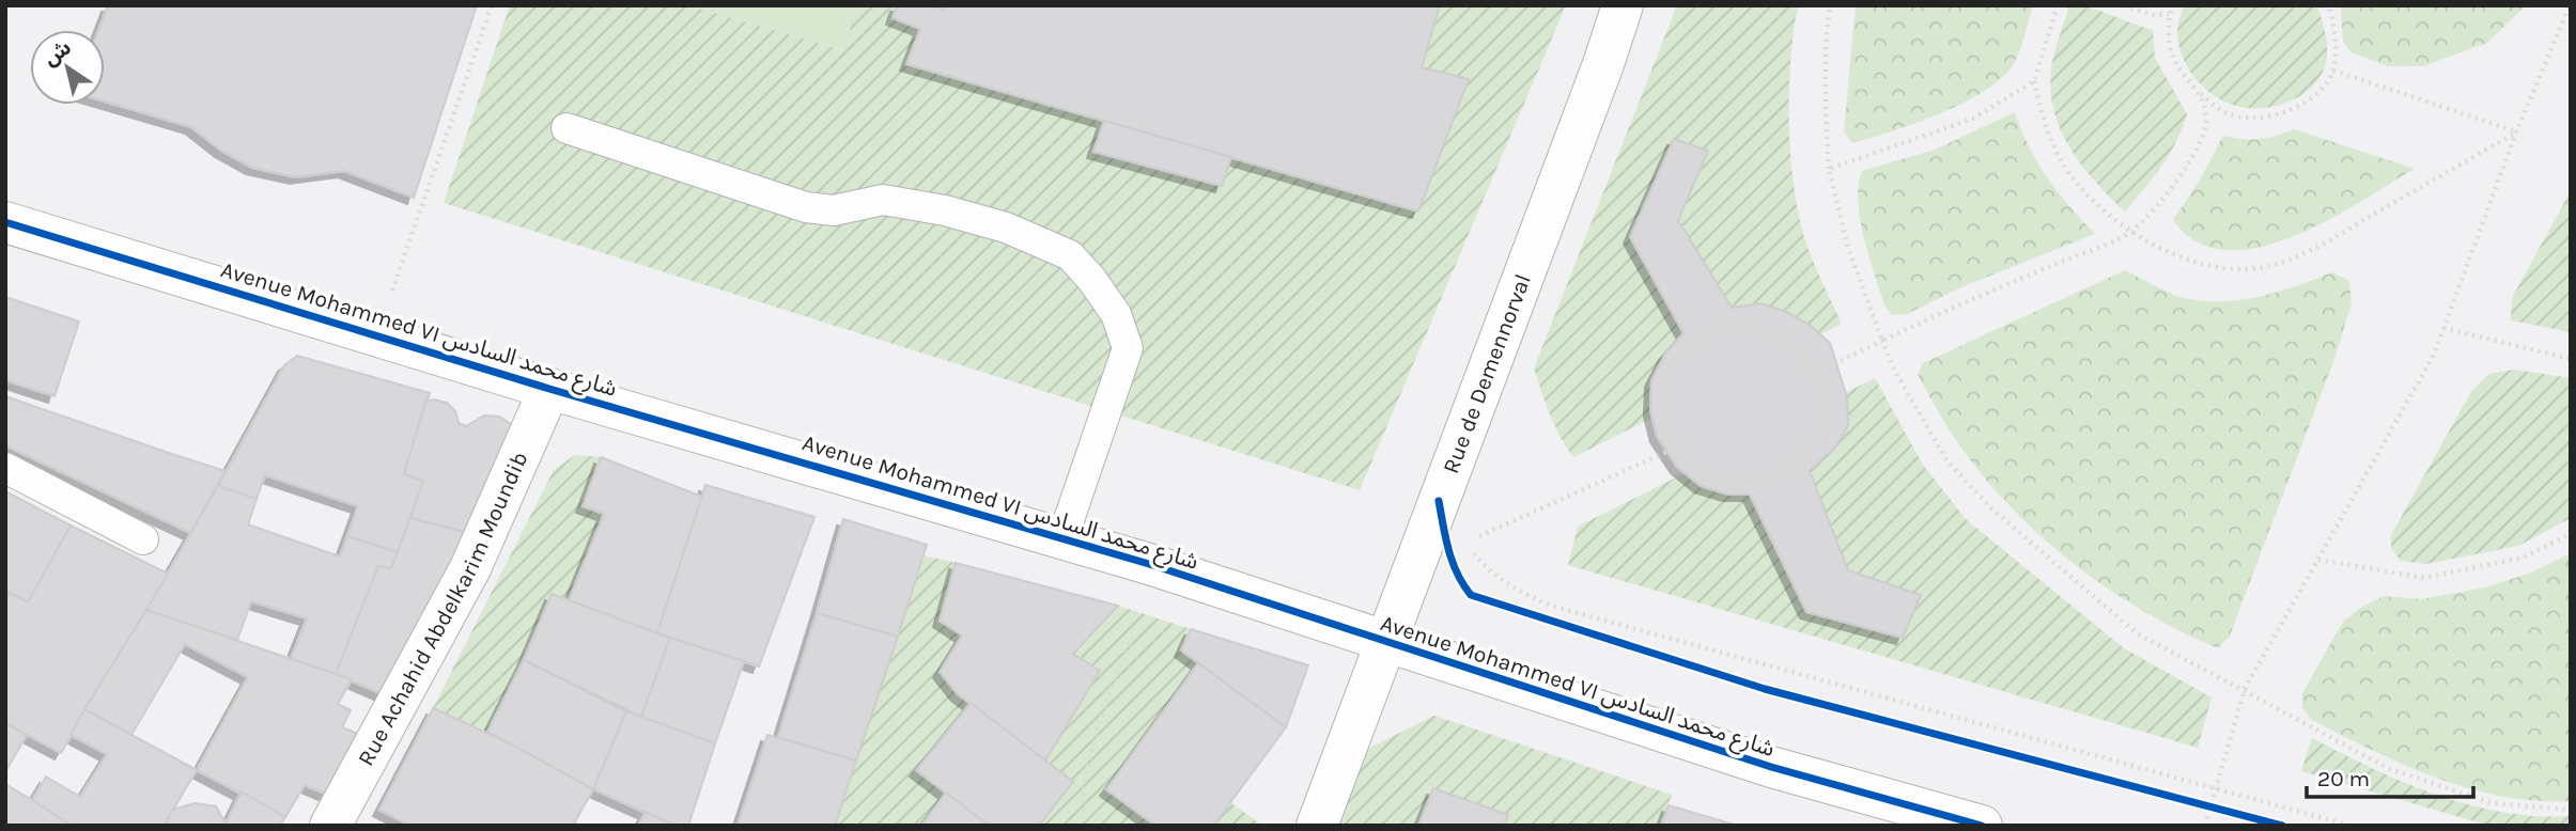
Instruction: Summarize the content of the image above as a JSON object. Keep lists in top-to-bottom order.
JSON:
{
  "streets": {
    "street": ["Avenue Mohammed VI شارع محمد السادس", "Rue de Demennorval", "Rue Achahid Abdelkarim Moundib"]
  },
  "crossings": [
    ["Avenue Mohammed VI شارع محمد السادس", "Rue de Demennorval"],
    ["Avenue Mohammed VI شارع محمد السادس", "Rue Achahid Abdelkarim Moundib"]
  ],
  "scale_bar": "20 m",
  "north": "top left"
}
